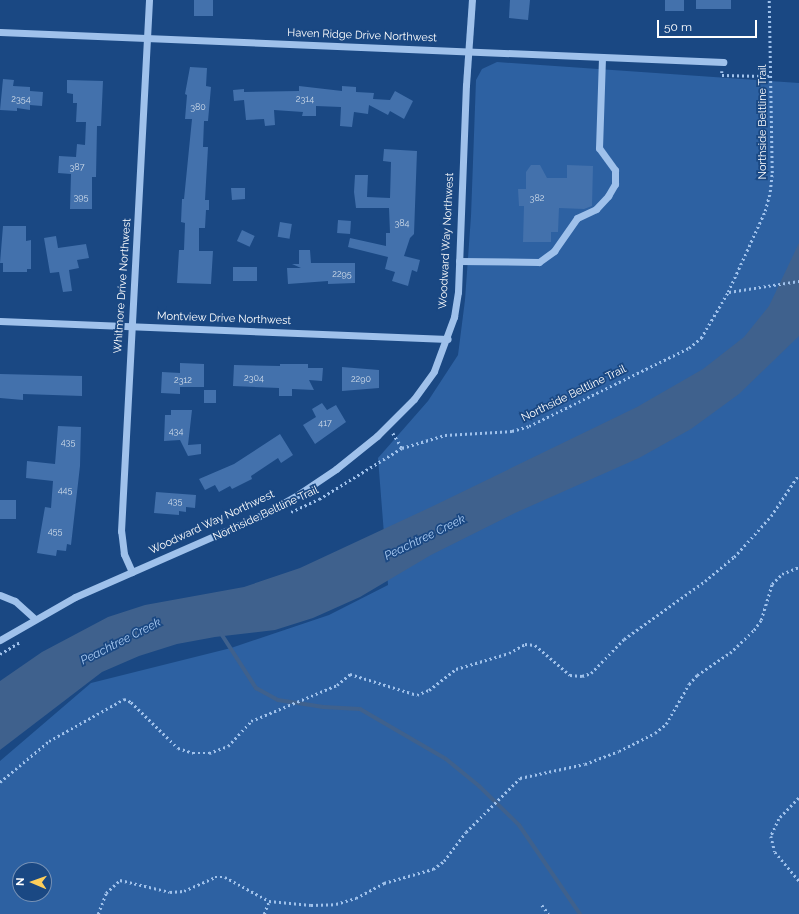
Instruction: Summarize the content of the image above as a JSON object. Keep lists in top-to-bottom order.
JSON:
{
  "streets": {
    "street": [
      "Haven Ridge Drive Northwest",
      "Woodward Way Northwest",
      "Whitmore Drive Northwest",
      "Montview Drive Northwest"
    ],
    "path": ["Northside Beltline Trail"]
  },
  "crossings": [
    ["Haven Ridge Drive Northwest", "Woodward Way Northwest"],
    ["Haven Ridge Drive Northwest", "Whitmore Drive Northwest"],
    ["Woodward Way Northwest", "Whitmore Drive Northwest"],
    ["Woodward Way Northwest", "Montview Drive Northwest"],
    ["Whitmore Drive Northwest", "Montview Drive Northwest"]
  ],
  "water": ["Peachtree Creek"],
  "house_numbers": [
    "2354",
    "2314",
    "380",
    "387",
    "395",
    "382",
    "384",
    "2295",
    "2304",
    "2290",
    "2312",
    "417",
    "434",
    "435",
    "445",
    "435",
    "455"
  ],
  "scale_bar": "50 m",
  "north": "left"
}
